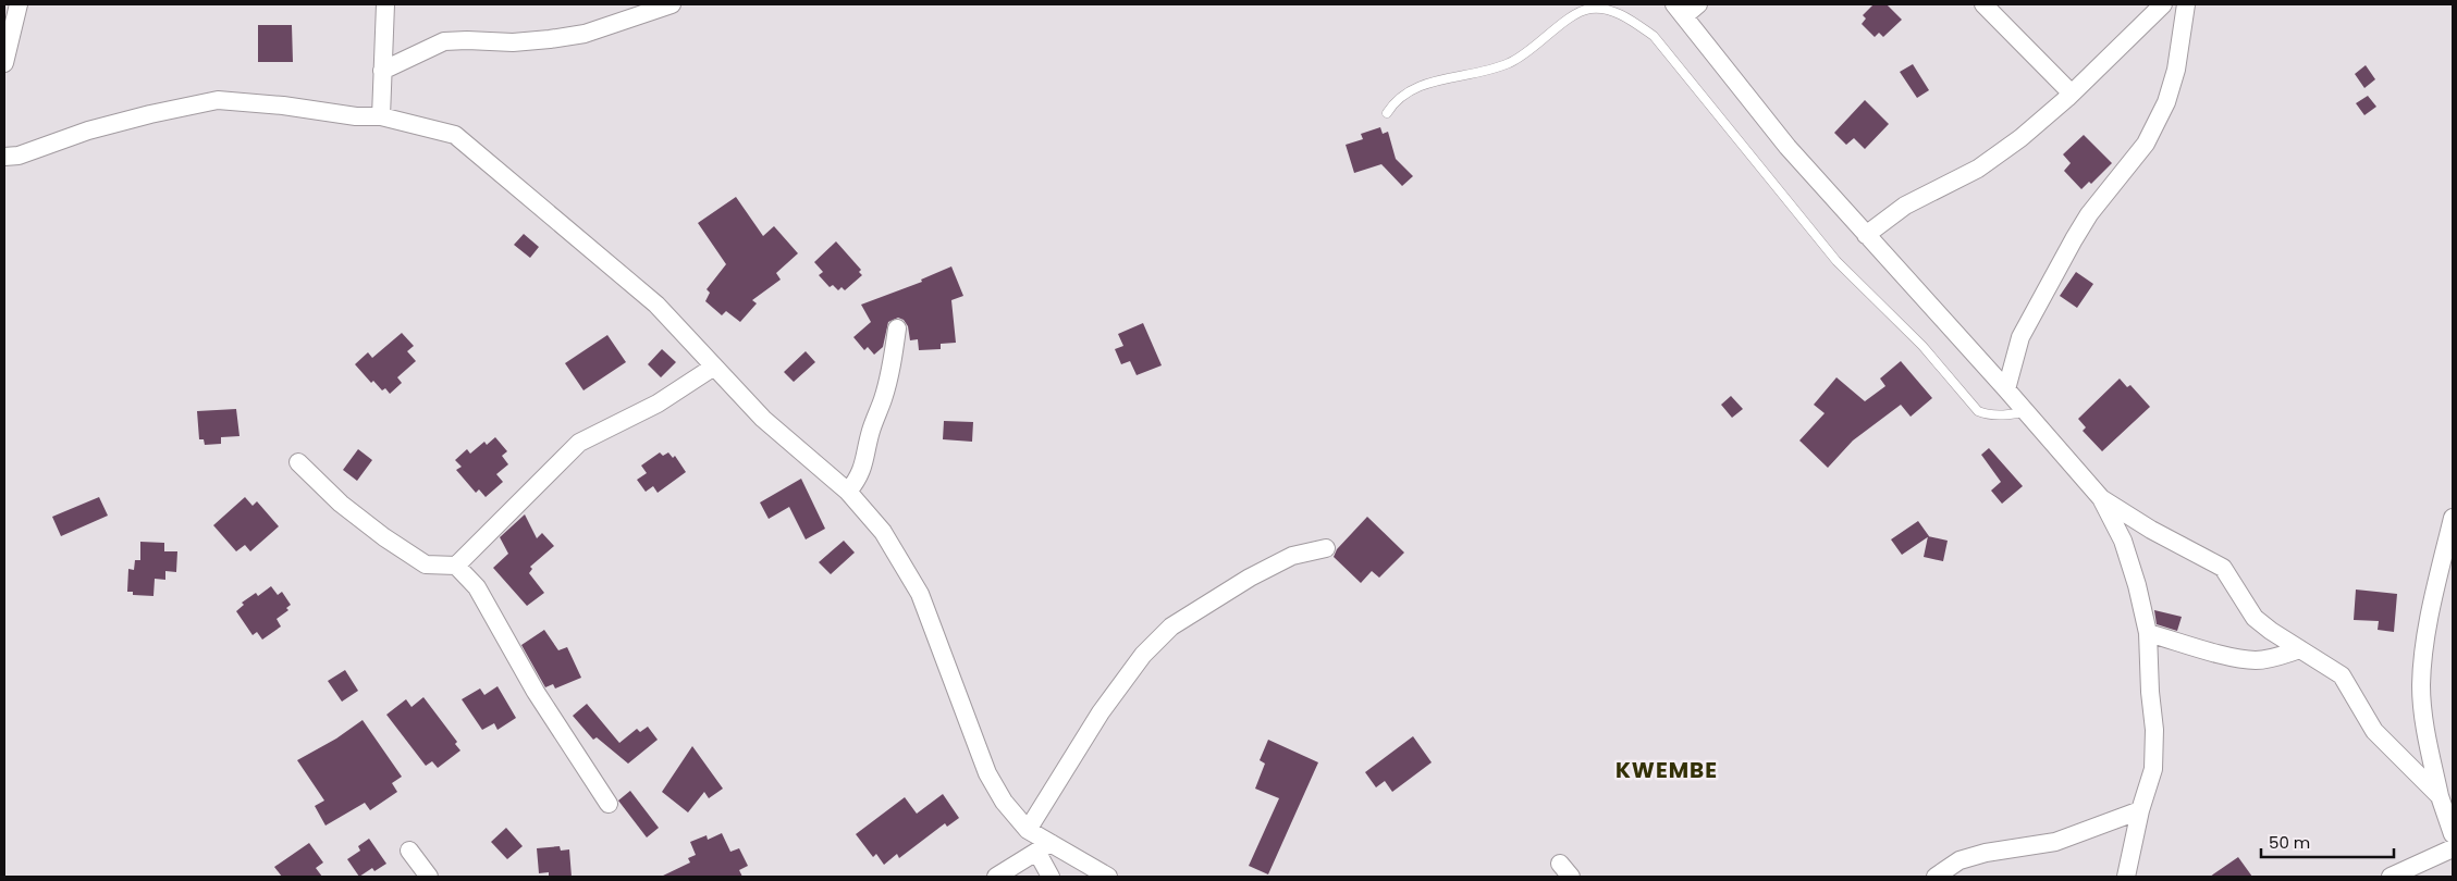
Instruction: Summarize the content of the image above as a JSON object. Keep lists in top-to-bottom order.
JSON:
{
  "districts": ["KWEMBE"],
  "scale_bar": "50 m"
}
